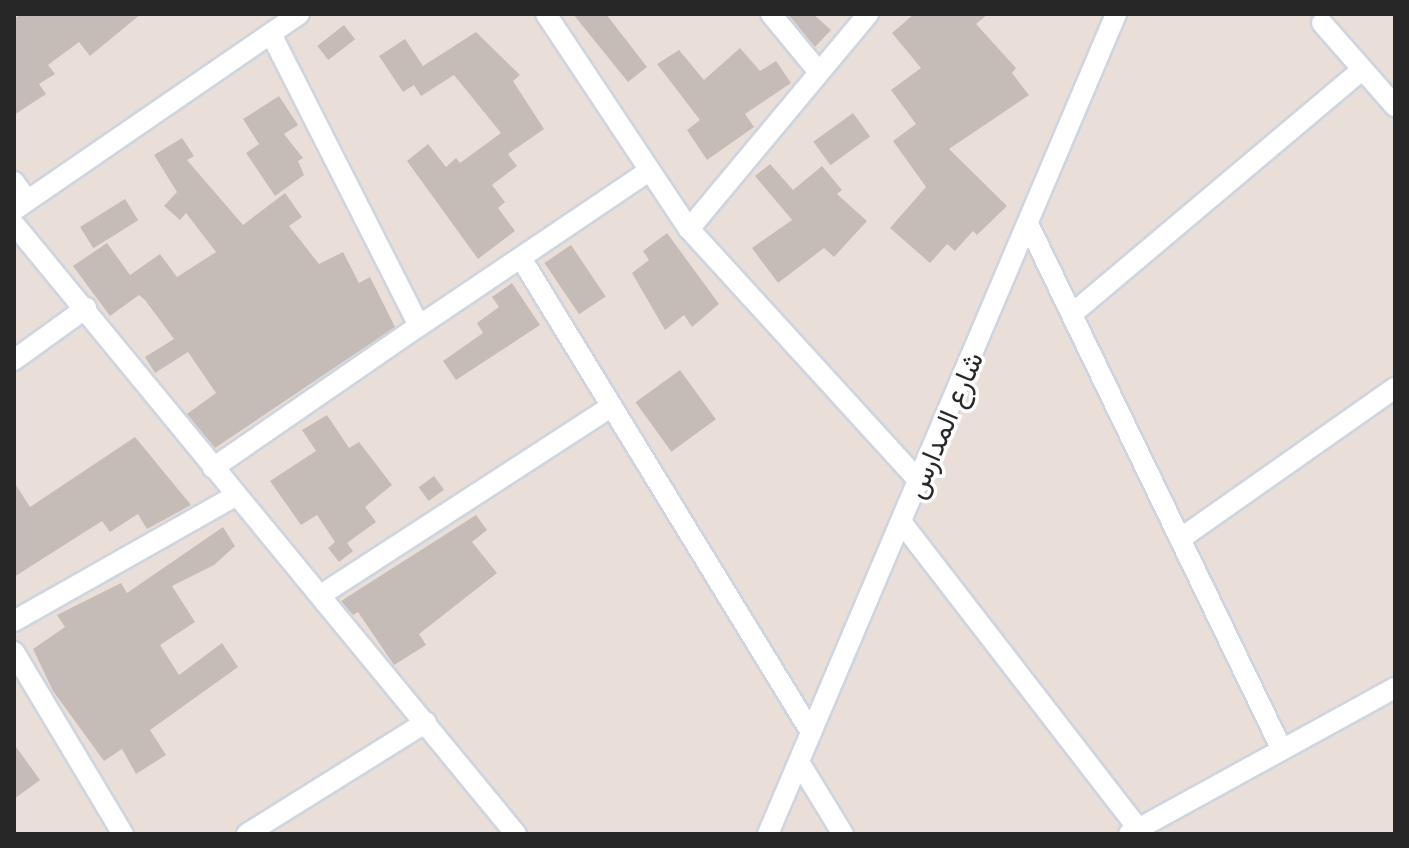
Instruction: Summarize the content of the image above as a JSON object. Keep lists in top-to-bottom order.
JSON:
{
  "streets": {
    "street": ["شارع المدارس"]
  }
}
